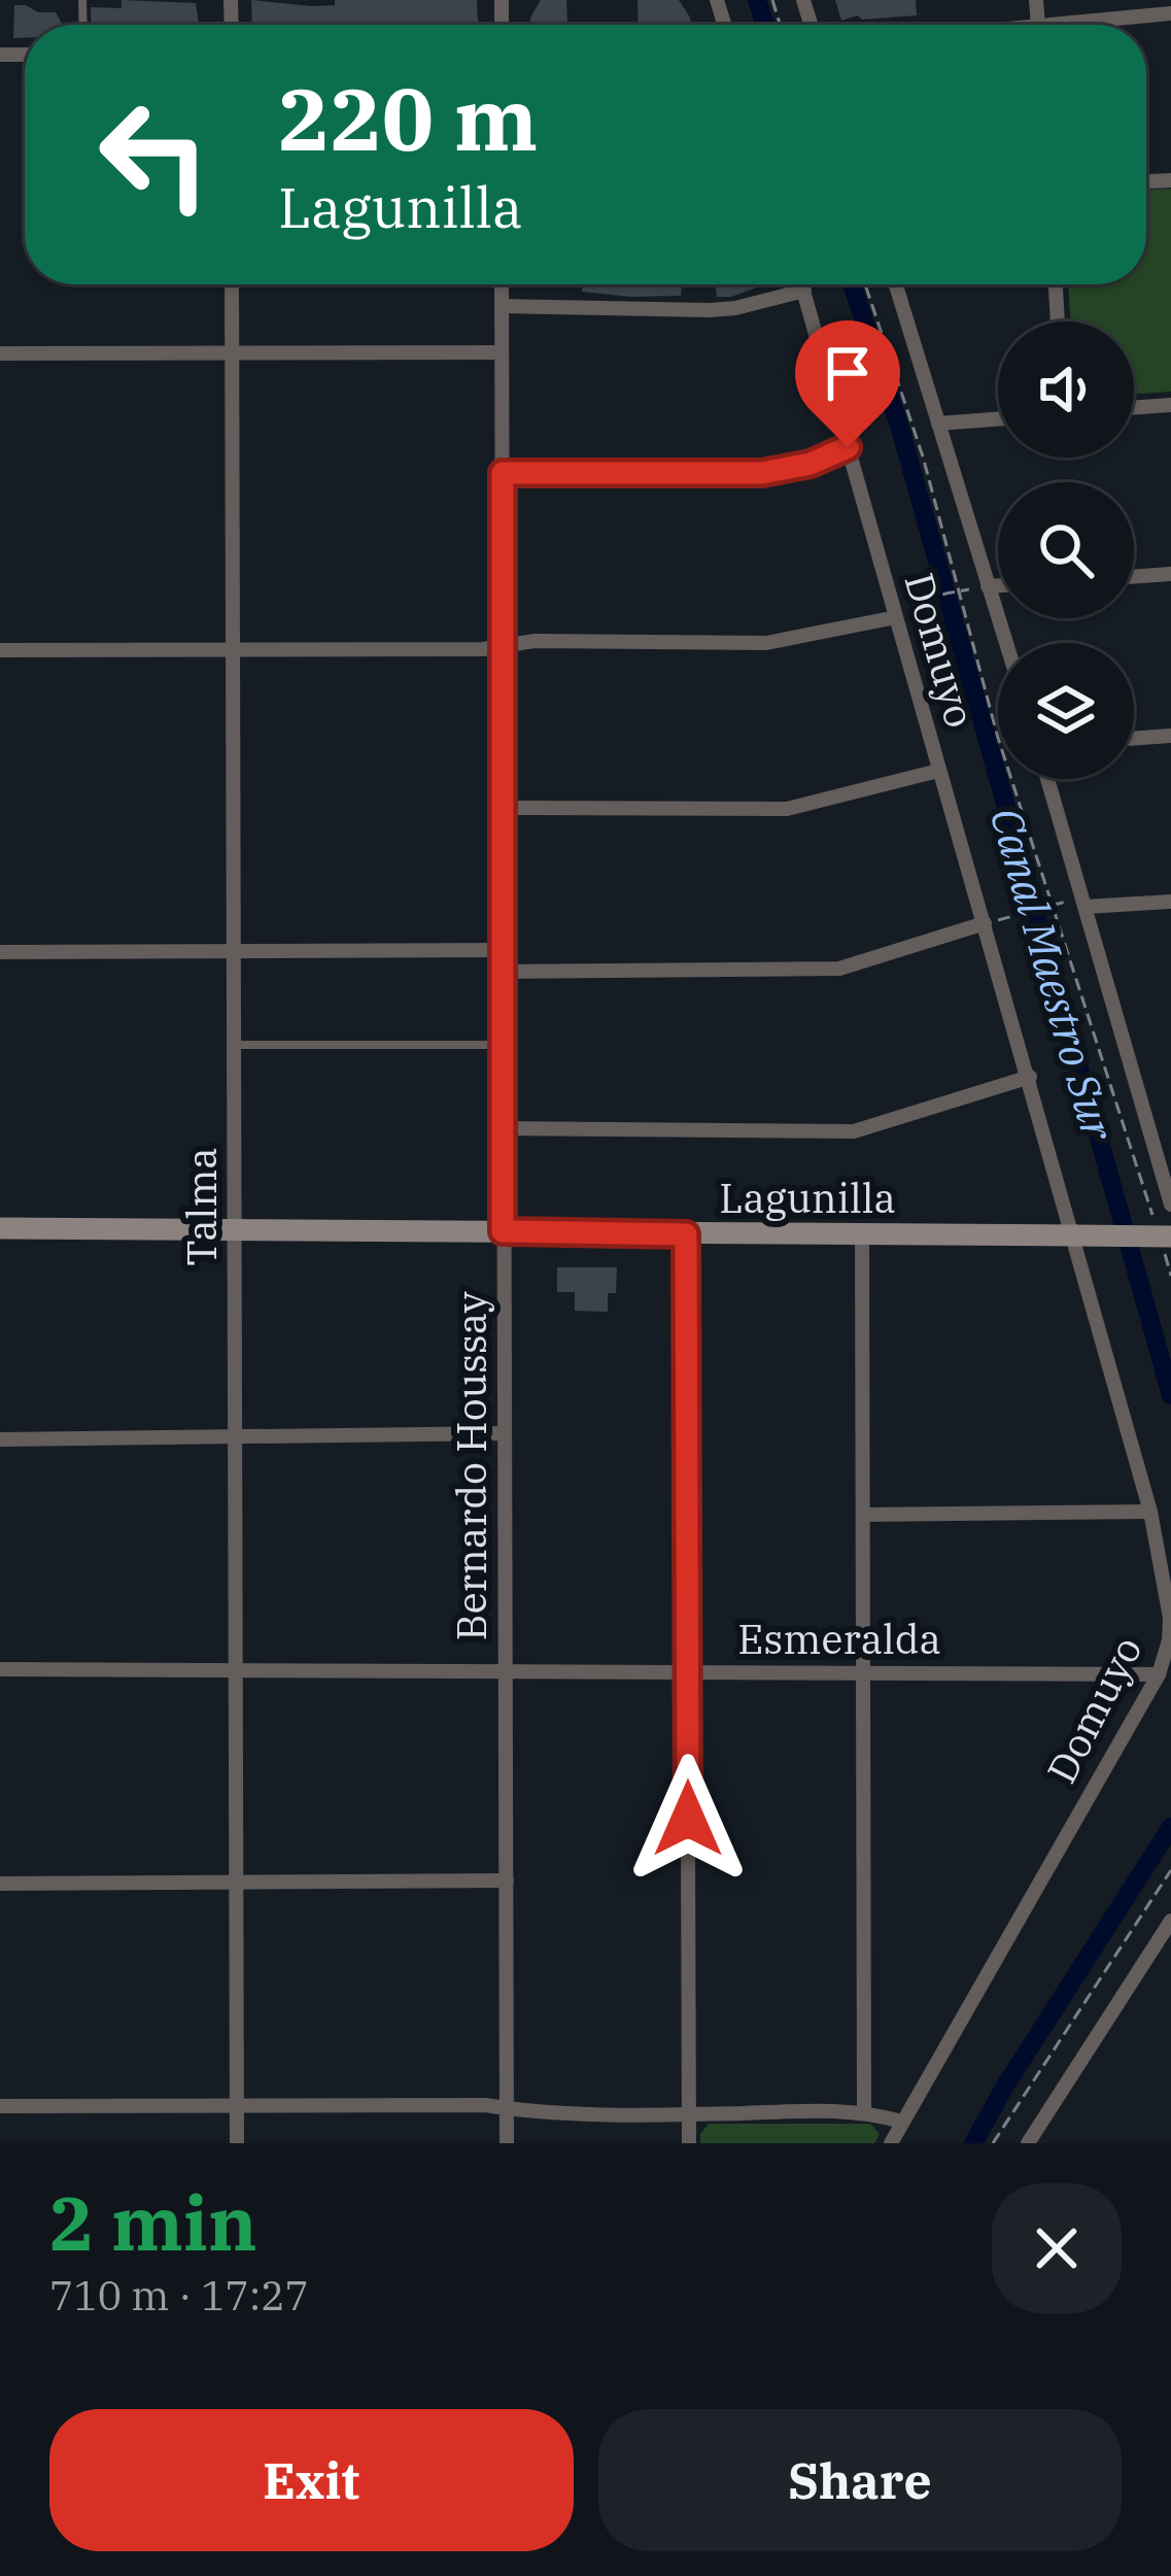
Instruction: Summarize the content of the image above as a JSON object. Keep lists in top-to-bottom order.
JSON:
{
  "streets": {
    "main road": ["Lagunilla"],
    "street": [
      "Domuyo",
      "Talma",
      "Bernardo Houssay",
      "Esmeralda"
    ]
  },
  "crossings": [
    ["Domuyo", "Lagunilla"],
    ["Domuyo", "Esmeralda"],
    ["Lagunilla", "Talma"],
    ["Lagunilla", "Bernardo Houssay"],
    ["Talma", "Esmeralda"],
    ["Bernardo Houssay", "Esmeralda"]
  ],
  "water": ["Canal Maestro Sur"],
  "page": {
    "turn": ["220 m", "Lagunilla"],
    "heading": ["2 min", "710 m · 17:27"],
    "buttons": ["Exit", "Share"]
  }
}
